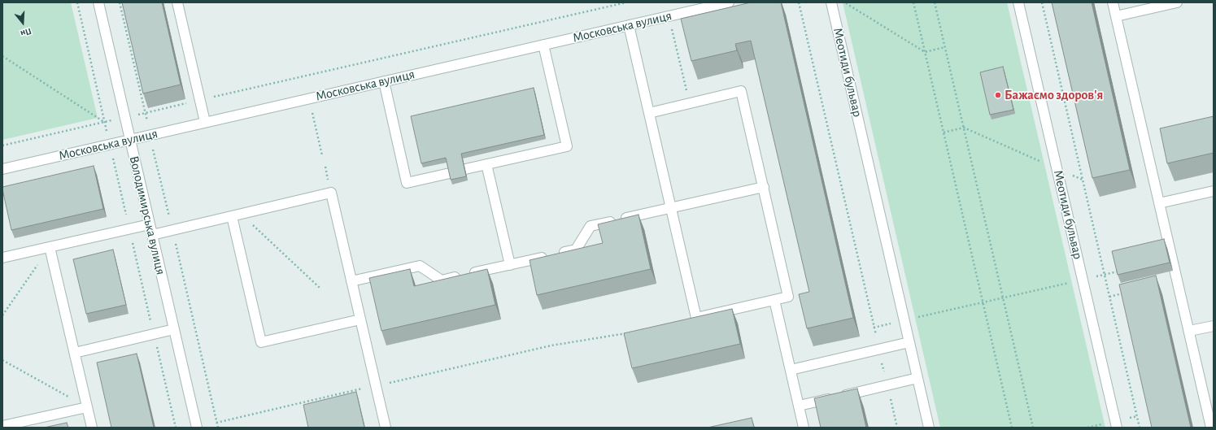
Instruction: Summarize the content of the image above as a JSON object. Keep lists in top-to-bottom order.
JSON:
{
  "streets": {
    "street": ["Московська вулиця", "Меотиди бульвар", "Володимирська вулиця"]
  },
  "crossings": [
    ["Московська вулиця", "Володимирська вулиця"]
  ],
  "places": ["Бажаємо здоров'я"],
  "north": "bottom"
}
